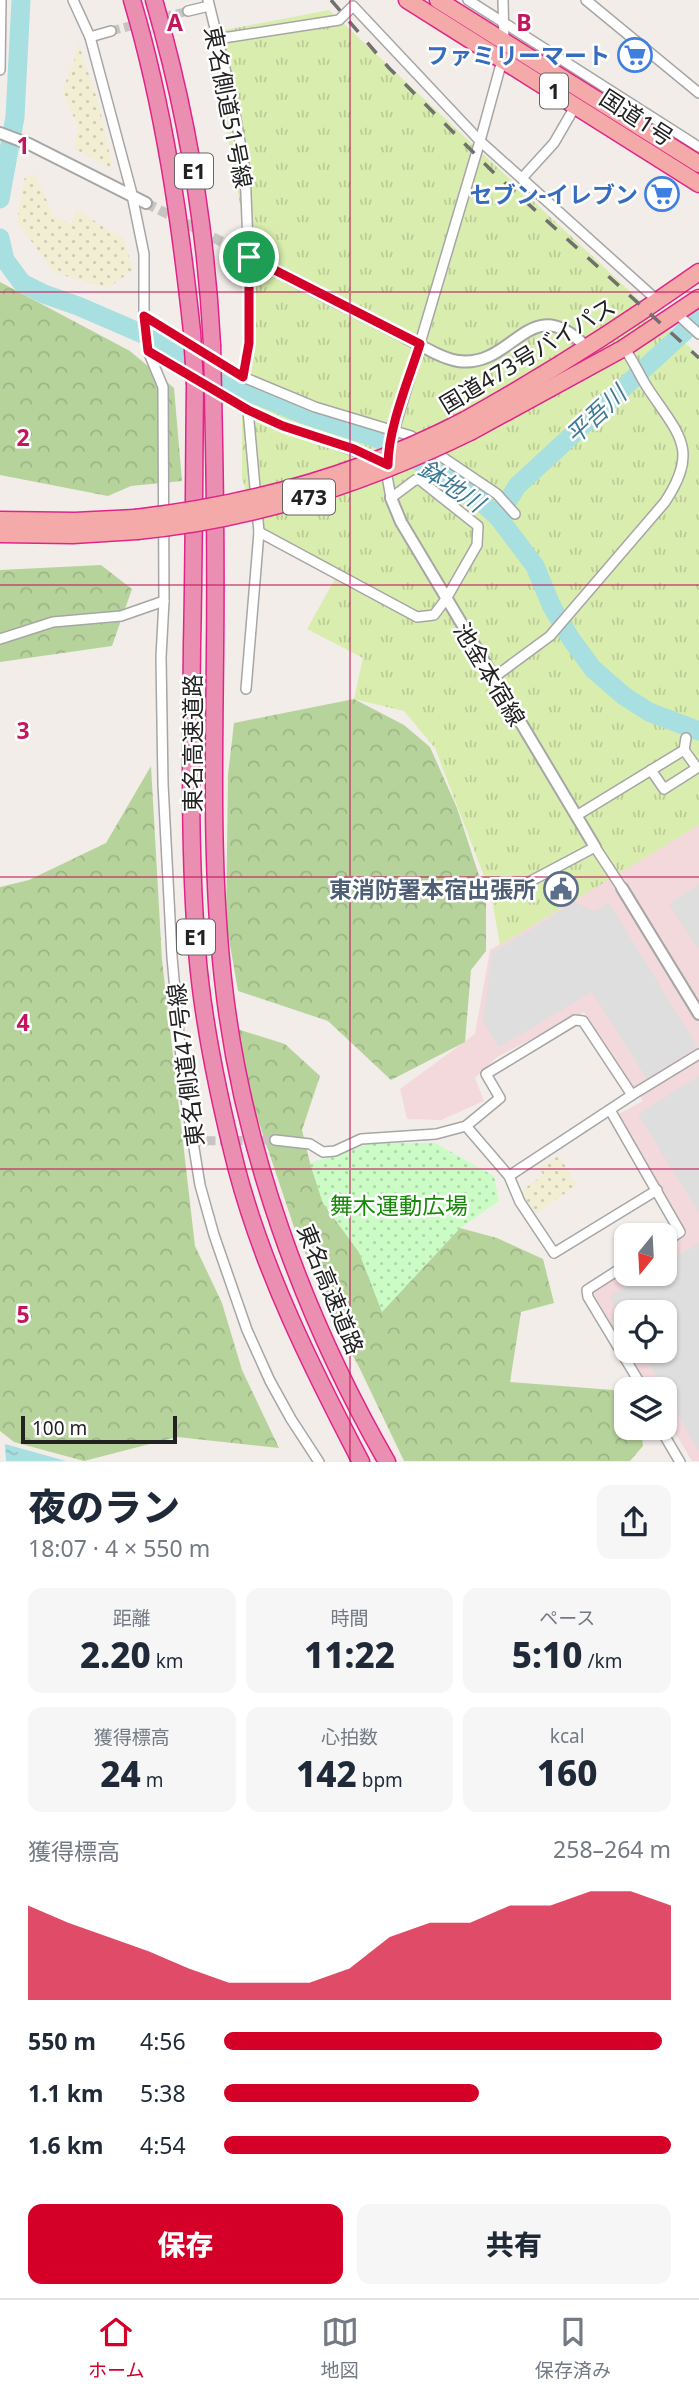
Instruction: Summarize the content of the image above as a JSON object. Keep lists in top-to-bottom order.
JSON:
{
  "streets": {
    "highway": [
      "1",
      "国道1号",
      "E1",
      "国道473号バイパス",
      "473",
      "東名高速道路"
    ],
    "street": ["東名側道51号線", "池金本宿線", "東名側道47号線"]
  },
  "water": ["平吾川", "鉢地川"],
  "parks": ["舞木運動広場"],
  "places": {
    "supermarket": ["ファミリーマート", "セブン-イレブン"],
    "public building": ["東消防署本宿出張所"]
  },
  "scale_bar": "100 m",
  "north": "bottom",
  "page": {
    "scale": "100 m",
    "heading": ["夜のラン", "18:07 · 4 × 550 m"],
    "stats": [
      ["距離", "2.20 km"],
      ["時間", "11:22"],
      ["ペース", "5:10 /km"],
      ["獲得標高", "24 m"],
      ["心拍数", "142 bpm"],
      ["kcal", "160"]
    ],
    "chart": ["獲得標高", "258–264 m"],
    "list": [
      {
        "name": "550 m",
        "note": "4:56"
      },
      {
        "name": "1.1 km",
        "note": "5:38"
      },
      {
        "name": "1.6 km",
        "note": "4:54"
      }
    ],
    "buttons": ["保存", "共有"],
    "tabs": ["ホーム", "地図", "保存済み"]
  },
  "grid": {
    "columns": ["A", "B"],
    "rows": [
      "1",
      "2",
      "3",
      "4",
      "5"
    ]
  }
}
